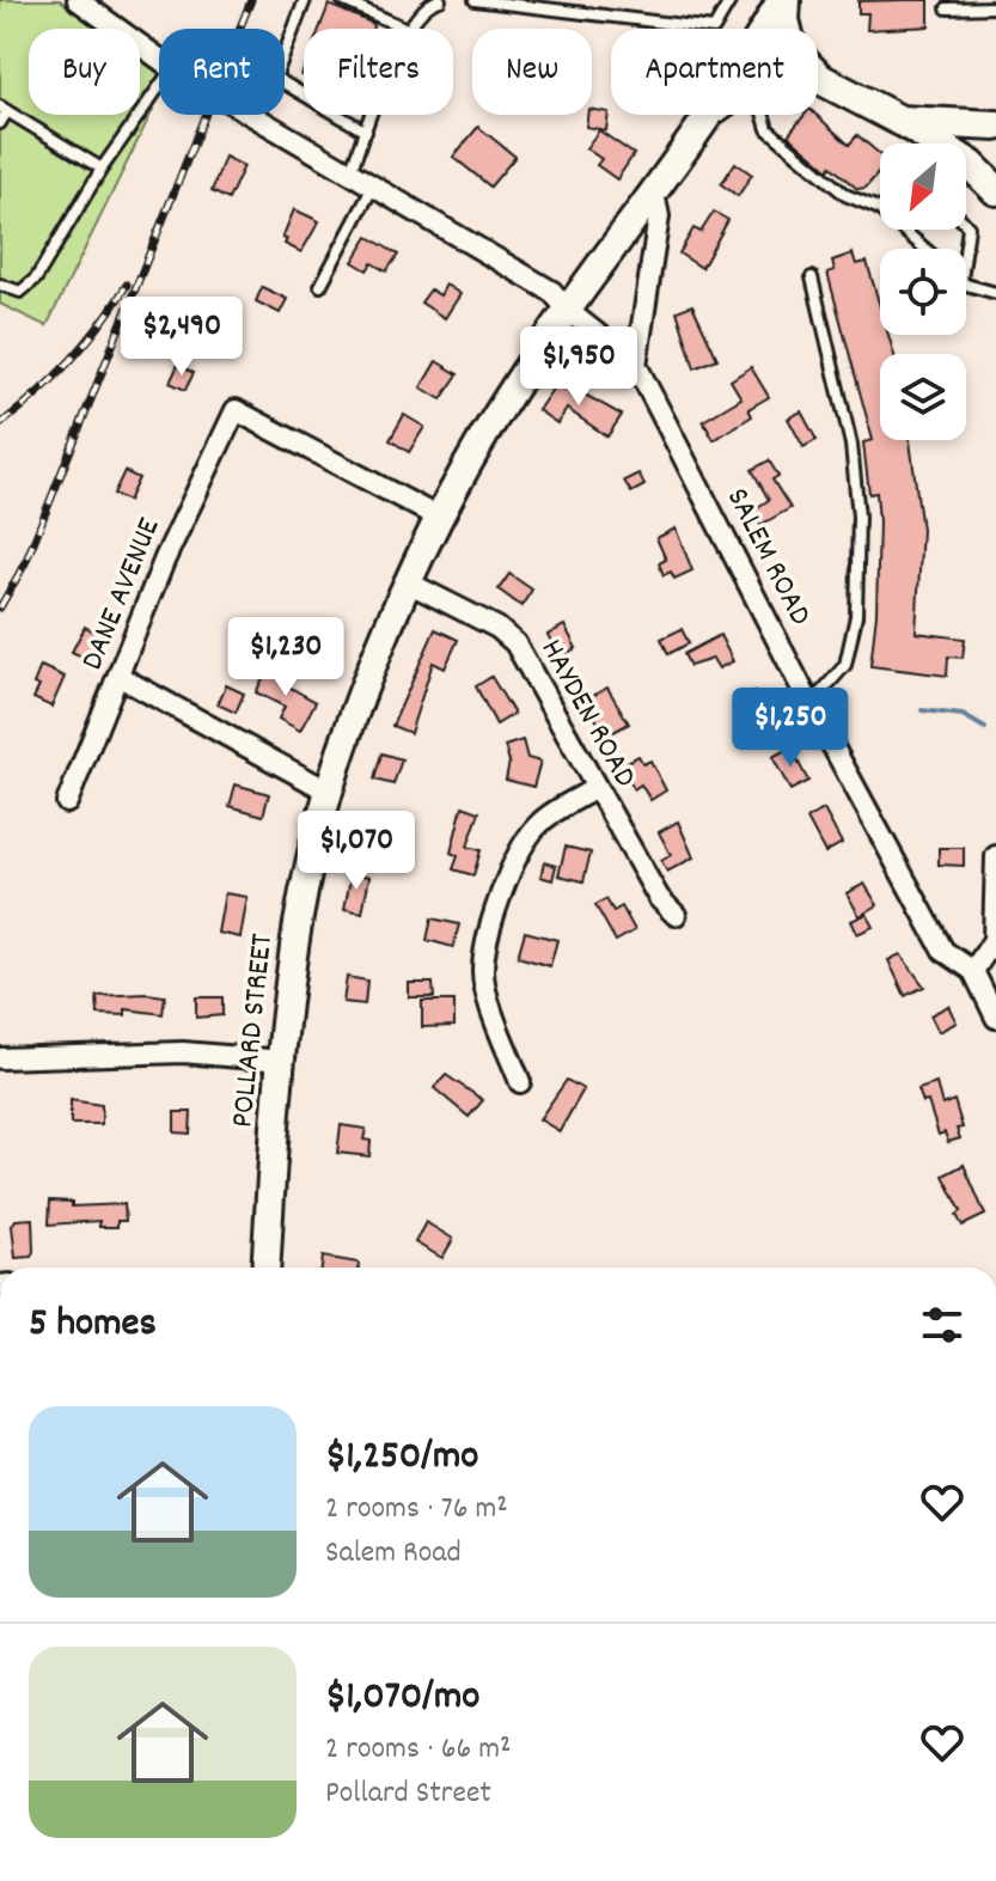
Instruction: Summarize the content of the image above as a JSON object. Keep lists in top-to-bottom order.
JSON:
{
  "streets": {
    "main road": ["POLLARD STREET"],
    "street": ["SALEM ROAD", "DANE AVENUE", "HAYDEN ROAD"]
  },
  "crossings": [
    ["SALEM ROAD", "POLLARD STREET"],
    ["DANE AVENUE", "POLLARD STREET"],
    ["HAYDEN ROAD", "POLLARD STREET"]
  ],
  "north": "bottom left",
  "page": {
    "chip": [
      "Buy",
      "Rent",
      "Filters",
      "New",
      "Apartment"
    ],
    "price": [
      "$2,490",
      "$1,950",
      "$1,230",
      "$1,250",
      "$1,070"
    ],
    "heading": "5 homes",
    "list": [
      {
        "name": "$1,250/mo",
        "note": "2 rooms · 76 m² · Salem Road"
      },
      {
        "name": "$1,070/mo",
        "note": "2 rooms · 66 m² · Pollard Street"
      }
    ]
  }
}
